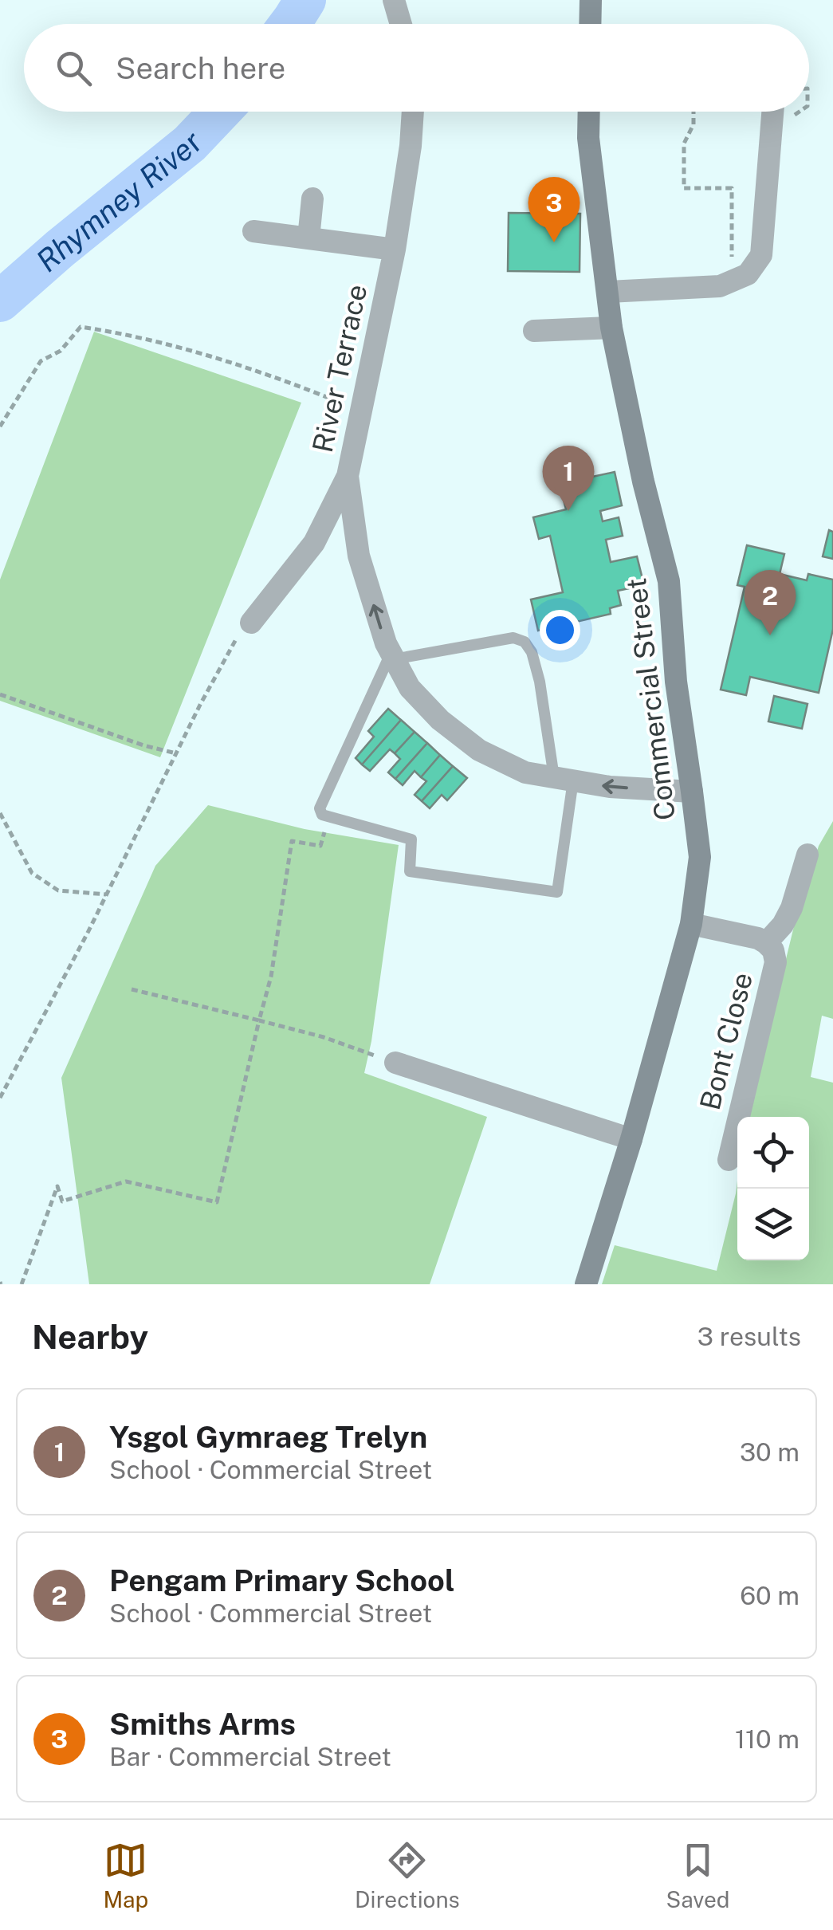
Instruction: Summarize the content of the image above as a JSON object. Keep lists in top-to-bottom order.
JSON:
{
  "streets": {
    "main road": ["Commercial Street"],
    "street": ["River Terrace", "Bont Close"]
  },
  "water": ["Rhymney River"],
  "page": {
    "search": "Search here",
    "pins": ["3", "1", "2"],
    "heading": ["Nearby", "3 results"],
    "list": [
      {
        "mark": "1",
        "name": "Ysgol Gymraeg Trelyn",
        "note": "School · Commercial Street",
        "value": "30 m"
      },
      {
        "mark": "2",
        "name": "Pengam Primary School",
        "note": "School · Commercial Street",
        "value": "60 m"
      },
      {
        "mark": "3",
        "name": "Smiths Arms",
        "note": "Bar · Commercial Street",
        "value": "110 m"
      }
    ],
    "nav": ["Map", "Directions", "Saved"]
  }
}
